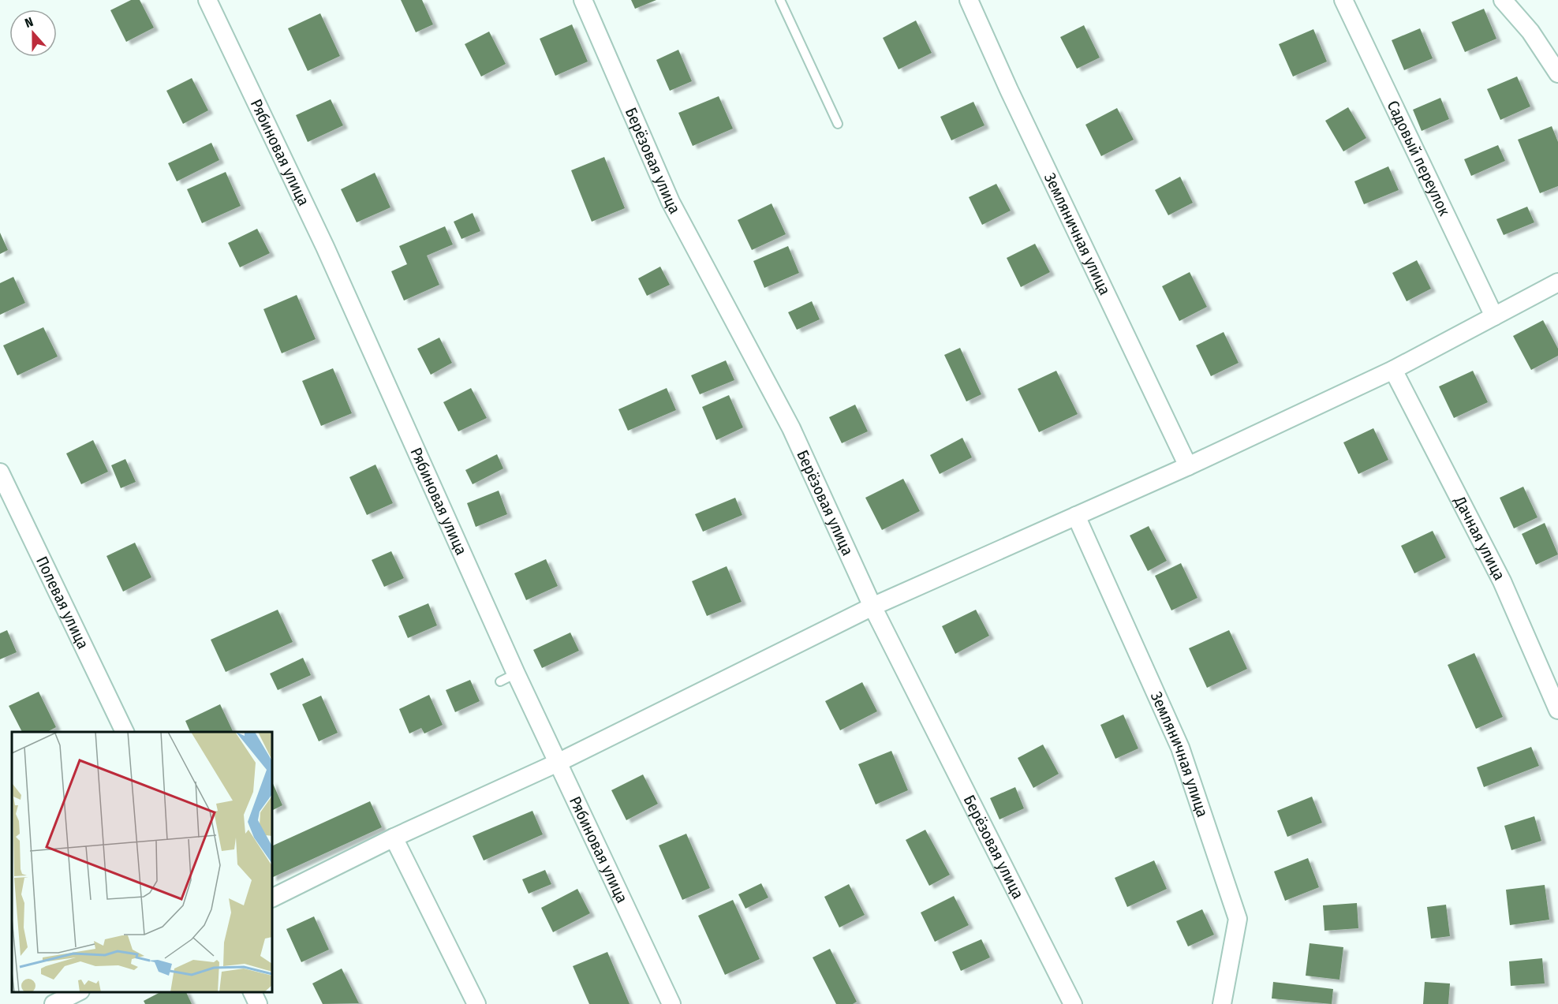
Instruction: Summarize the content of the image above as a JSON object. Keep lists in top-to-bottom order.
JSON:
{
  "streets": {
    "street": [
      "Рябиновая улица",
      "Садовый переулок",
      "Берёзовая улица",
      "Земляничная улица",
      "Дачная улица",
      "Полевая улица"
    ]
  },
  "north": "top"
}
